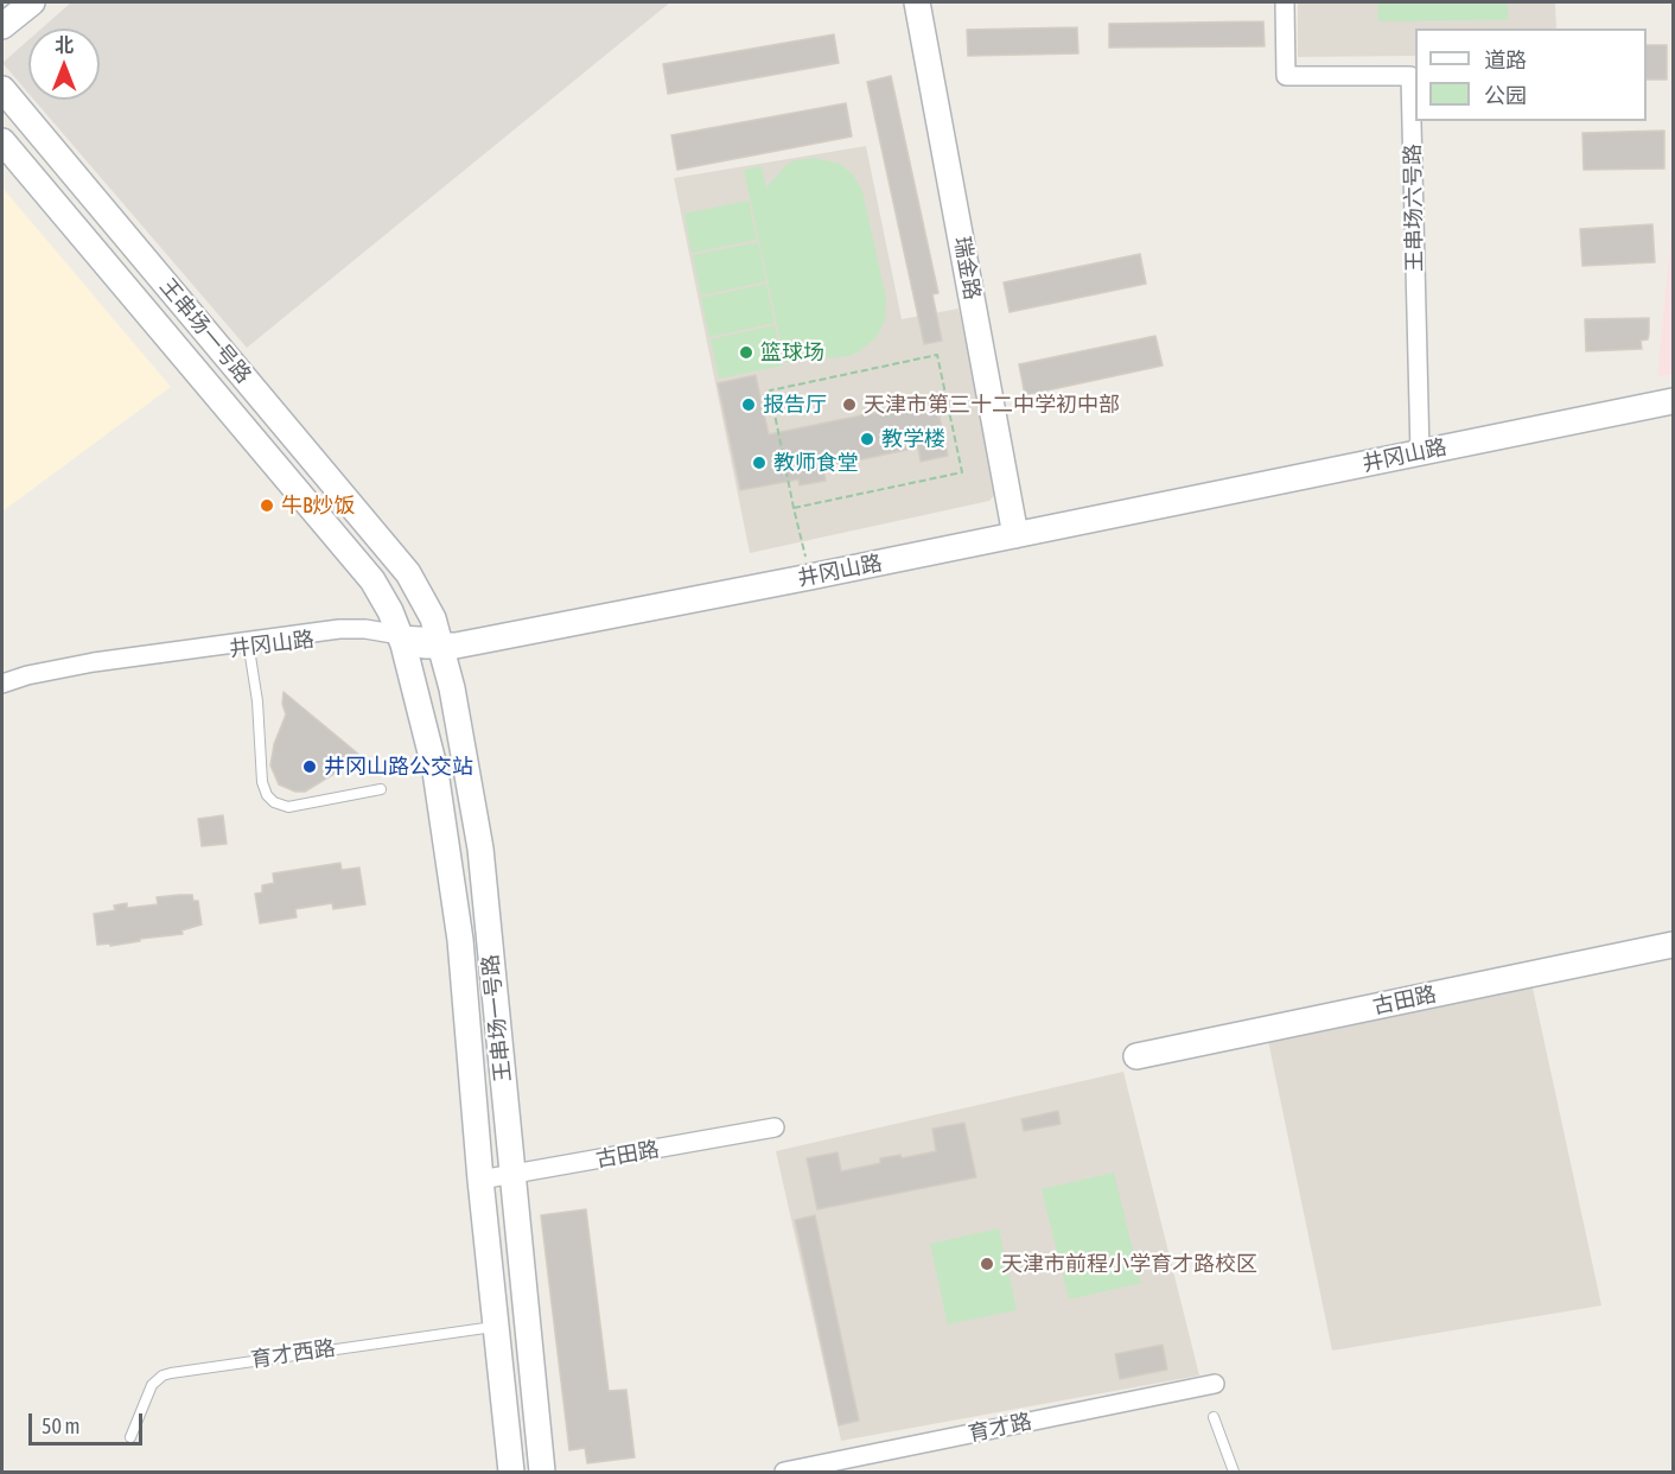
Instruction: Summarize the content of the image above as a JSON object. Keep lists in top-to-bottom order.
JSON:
{
  "streets": {
    "main road": [
      "瑞金路",
      "王串场一号路",
      "井冈山路",
      "古田路"
    ],
    "street": ["王串场六号路", "育才路"],
    "lane": ["育才西路"]
  },
  "crossings": [
    ["王串场六号路", "井冈山路"],
    ["瑞金路", "井冈山路"],
    ["王串场一号路", "井冈山路"],
    ["王串场一号路", "古田路"],
    ["王串场一号路", "育才西路"]
  ],
  "places": [
    "篮球场",
    "报告厅",
    "天津市第三十二中学初中部",
    "教学楼",
    "教师食堂",
    "牛B炒饭",
    "井冈山路公交站",
    "天津市前程小学育才路校区"
  ],
  "legend": ["道路", "公园"],
  "scale_bar": "50 m",
  "north": "top"
}
